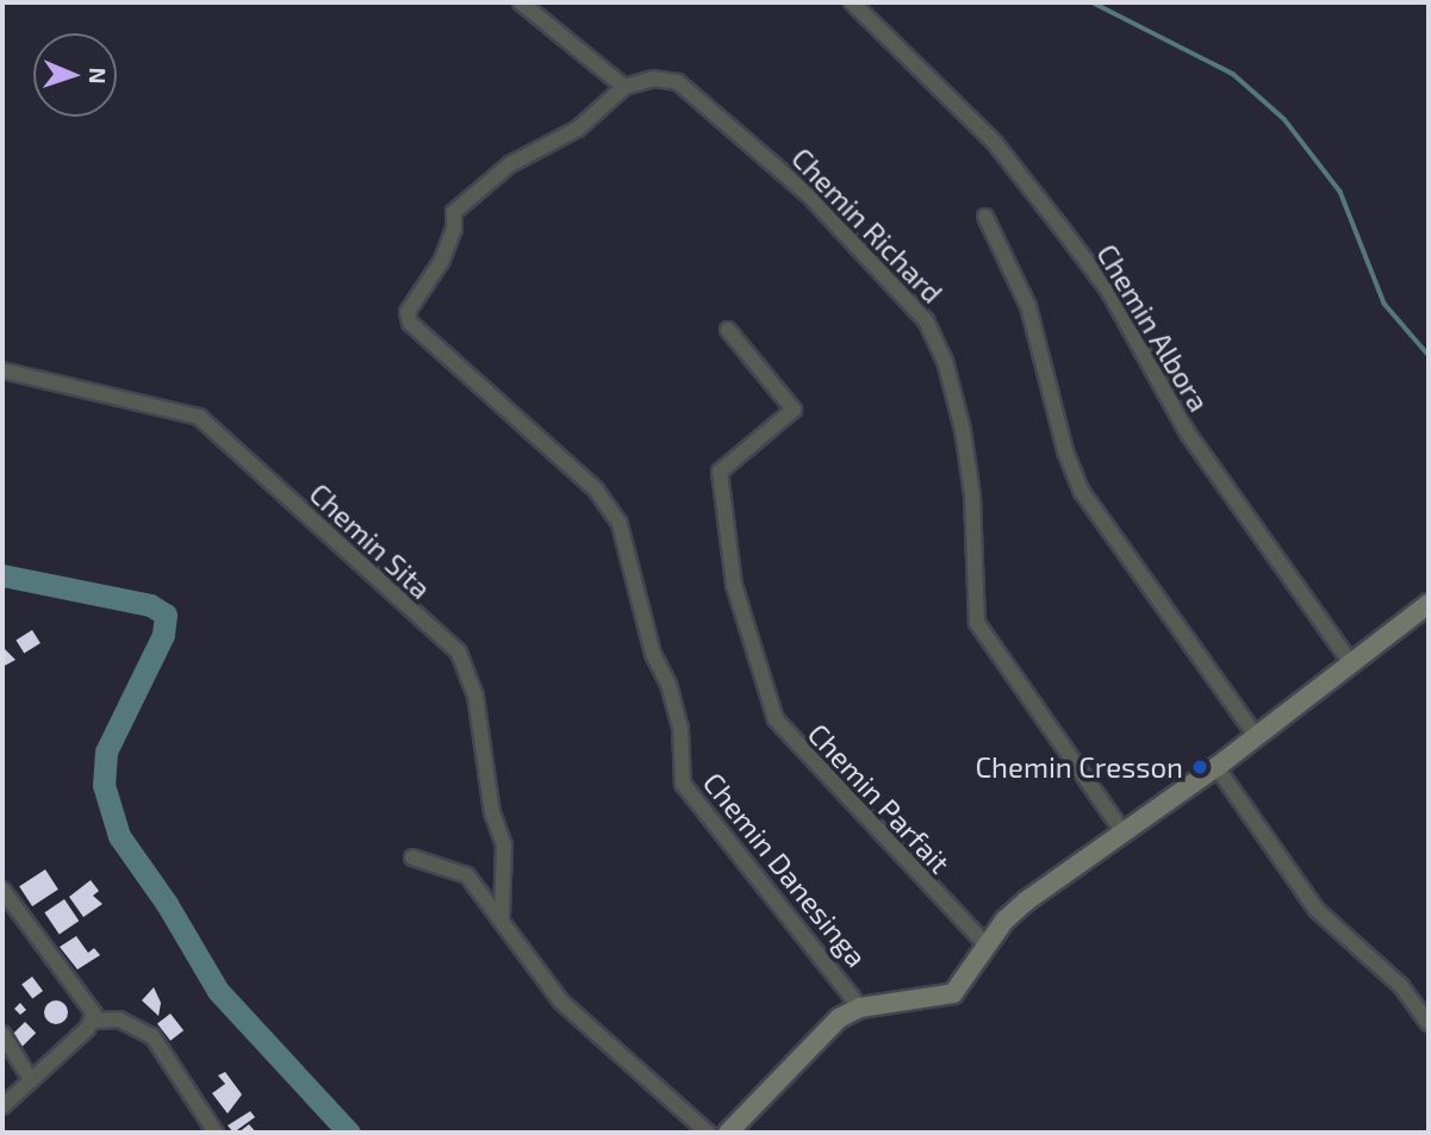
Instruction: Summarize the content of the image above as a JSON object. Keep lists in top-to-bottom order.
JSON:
{
  "streets": {
    "street": [
      "Chemin Richard",
      "Chemin Albora",
      "Chemin Sita",
      "Chemin Parfait",
      "Chemin Danesinga"
    ]
  },
  "crossings": [
    ["Chemin Richard", "Chemin Danesinga"]
  ],
  "places": ["Chemin Cresson"],
  "north": "right"
}
